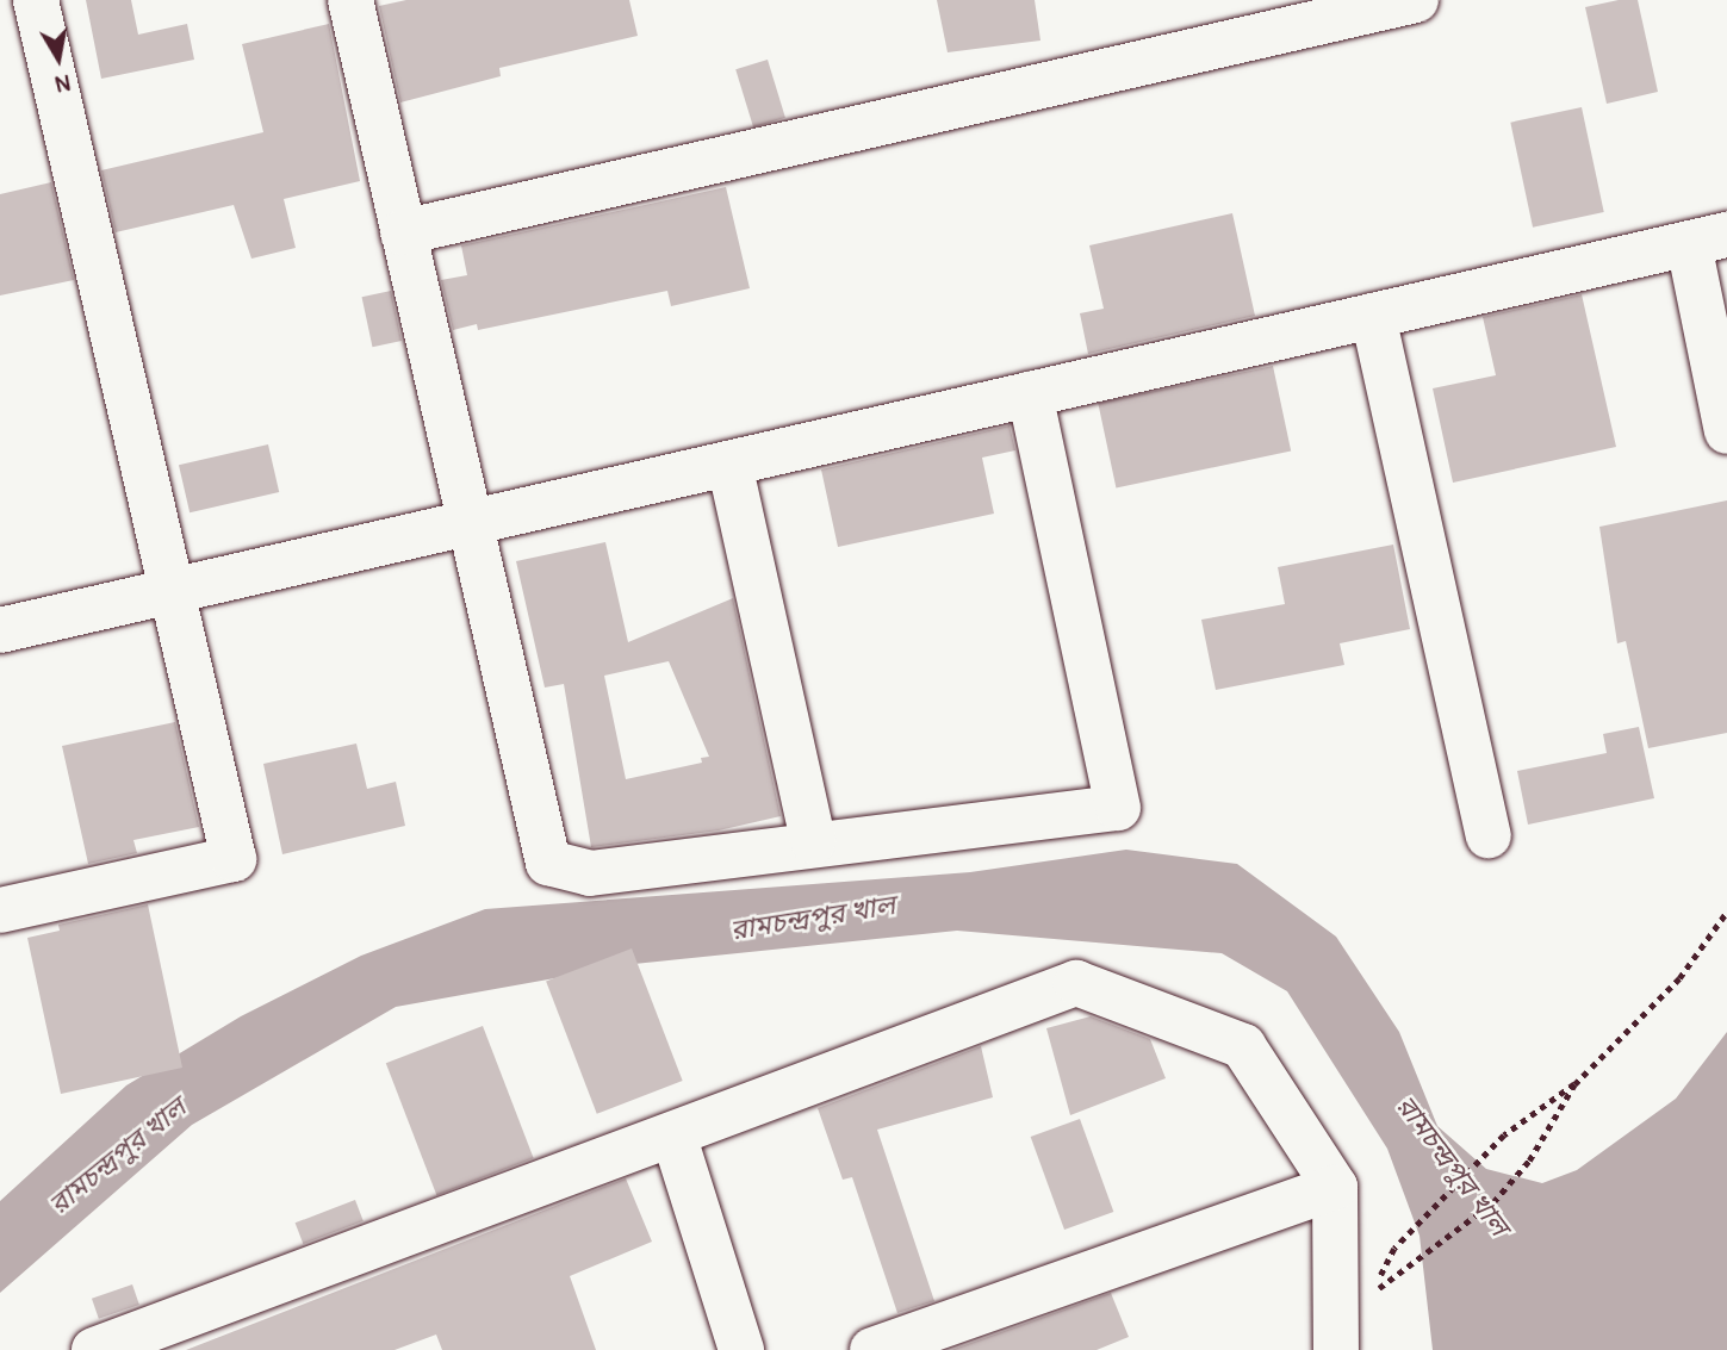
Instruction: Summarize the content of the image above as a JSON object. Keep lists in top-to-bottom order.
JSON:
{
  "water": ["রামচন্দ্রপুর খাল"],
  "north": "bottom"
}
